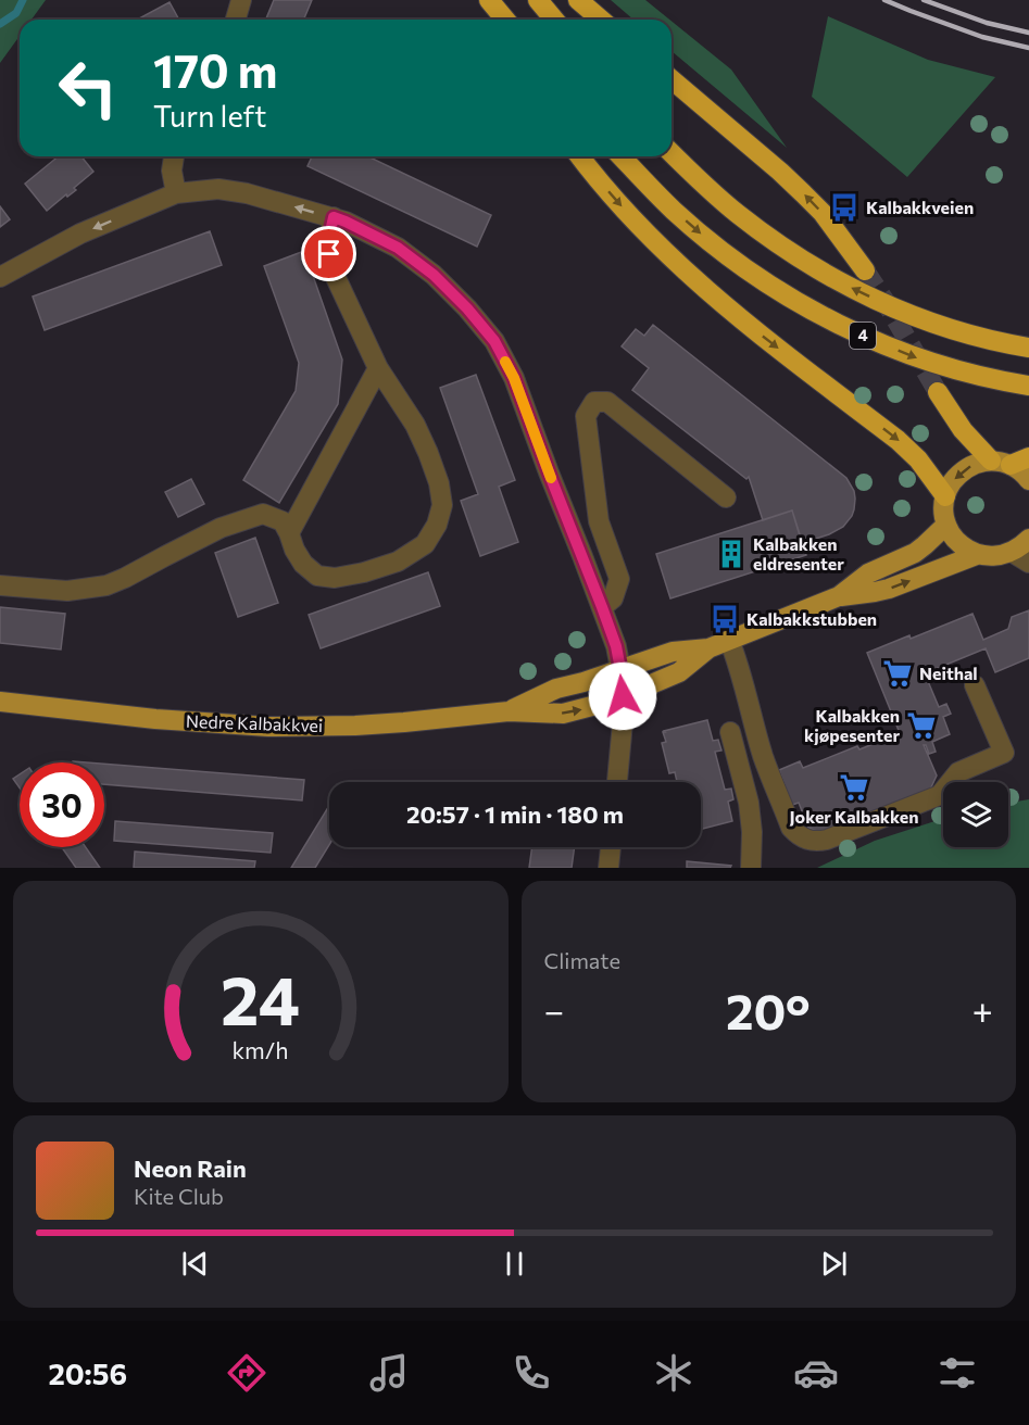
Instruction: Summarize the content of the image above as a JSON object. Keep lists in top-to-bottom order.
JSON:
{
  "streets": {
    "highway": ["4"],
    "main road": ["Nedre Kalbakkvei"]
  },
  "places": {
    "bus stop": ["Kalbakkveien", "Kalbakkstubben"],
    "building": ["Kalbakken eldresenter"],
    "supermarket": ["Neithal", "Kalbakken kjøpesenter", "Joker Kalbakken"]
  },
  "page": {
    "turn": ["170 m", "Turn left"],
    "limit": "30",
    "trip": "20:57 · 1 min · 180 m",
    "tile": "Climate",
    "heat": ["−", "20°", "+"],
    "song": ["Neon Rain", "Kite Club"],
    "tabs": "20:56",
    "gauge": ["24", "km/h"]
  }
}
